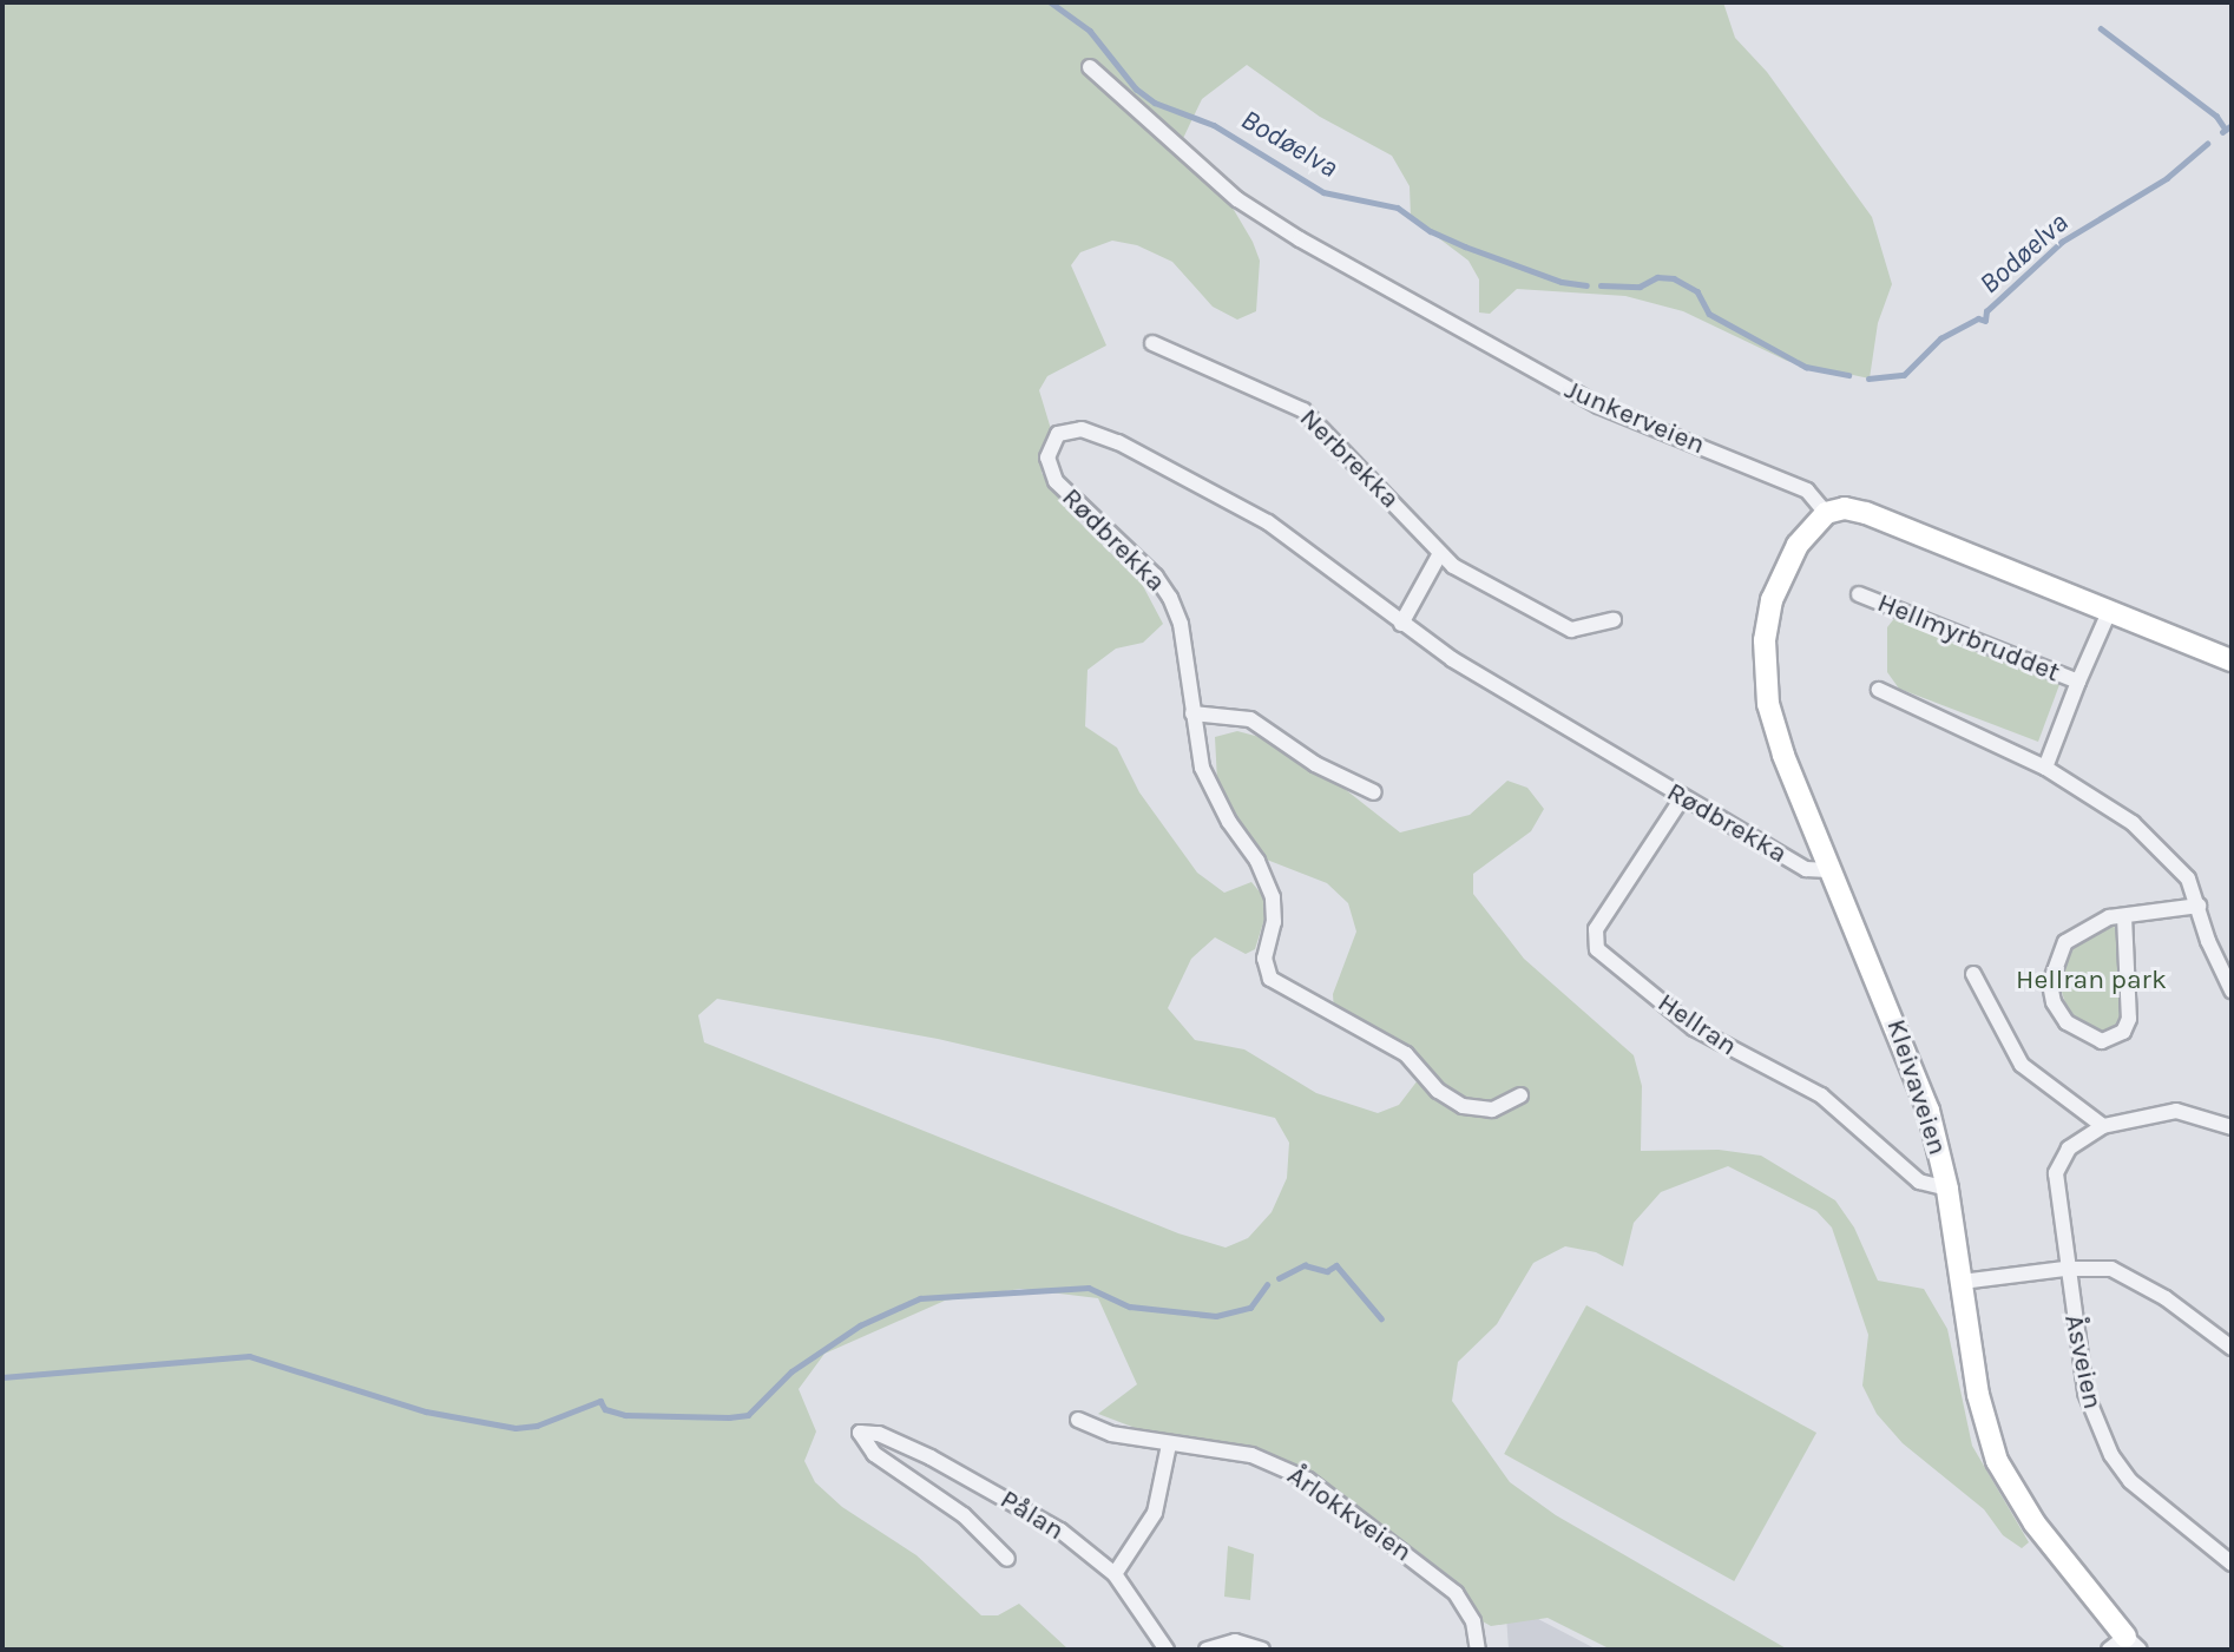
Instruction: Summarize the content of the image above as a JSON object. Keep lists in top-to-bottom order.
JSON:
{
  "streets": {
    "street": [
      "Junkerveien",
      "Nerbrekka",
      "Rødbrekka",
      "Hellmyrbruddet",
      "Hellran",
      "Kleivaveien",
      "Åsveien",
      "Årlokkveien",
      "Pålan"
    ]
  },
  "crossings": [
    ["Junkerveien", "Kleivaveien"],
    ["Rødbrekka", "Hellran"],
    ["Rødbrekka", "Kleivaveien"],
    ["Hellran", "Kleivaveien"]
  ],
  "water": ["Bodøelva"],
  "parks": ["Hellran park"]
}
